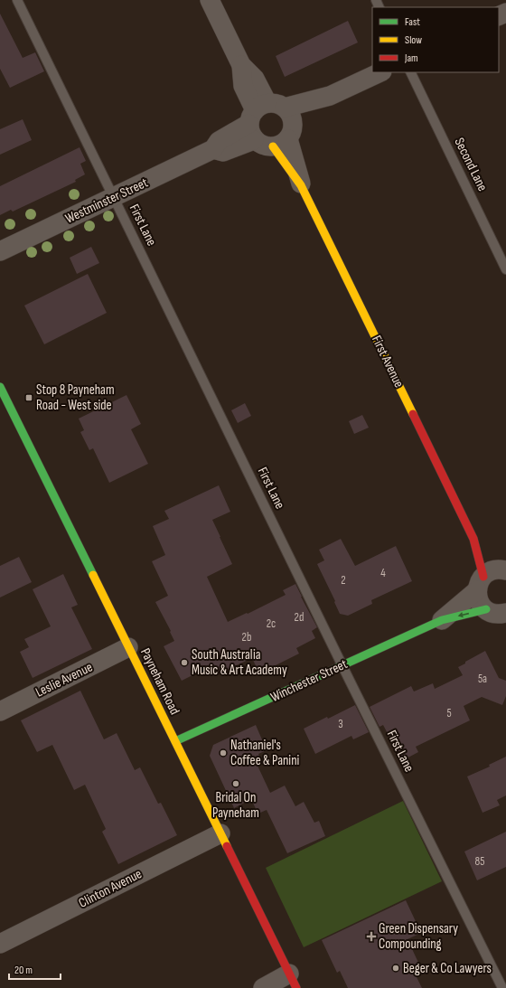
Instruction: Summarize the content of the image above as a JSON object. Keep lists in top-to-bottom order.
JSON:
{
  "streets": {
    "street": [
      "Westminster Street",
      "First Avenue",
      "Leslie Avenue",
      "Winchester Street",
      "Payneham Road",
      "Clinton Avenue"
    ],
    "lane": ["Second Lane", "First Lane"]
  },
  "crossings": [
    ["Westminster Street", "First Lane"],
    ["Westminster Street", "First Avenue"],
    ["First Lane", "Winchester Street"],
    ["First Avenue", "Winchester Street"],
    ["Leslie Avenue", "Payneham Road"],
    ["Winchester Street", "Payneham Road"],
    ["Payneham Road", "Clinton Avenue"]
  ],
  "places": {
    "transit": ["Stop 8 Payneham Road - West side"],
    "other": [
      "South Australia Music & Art Academy",
      "Nathaniel's Coffee & Panini",
      "Bridal On Payneham",
      "Beger & Co Lawyers"
    ],
    "health": ["Green Dispensary Compounding"]
  },
  "house_numbers": [
    "4",
    "2",
    "2d",
    "2c",
    "2b",
    "5a",
    "5",
    "3",
    "85"
  ],
  "legend": ["Fast", "Slow", "Jam"],
  "scale_bar": "20 m"
}
